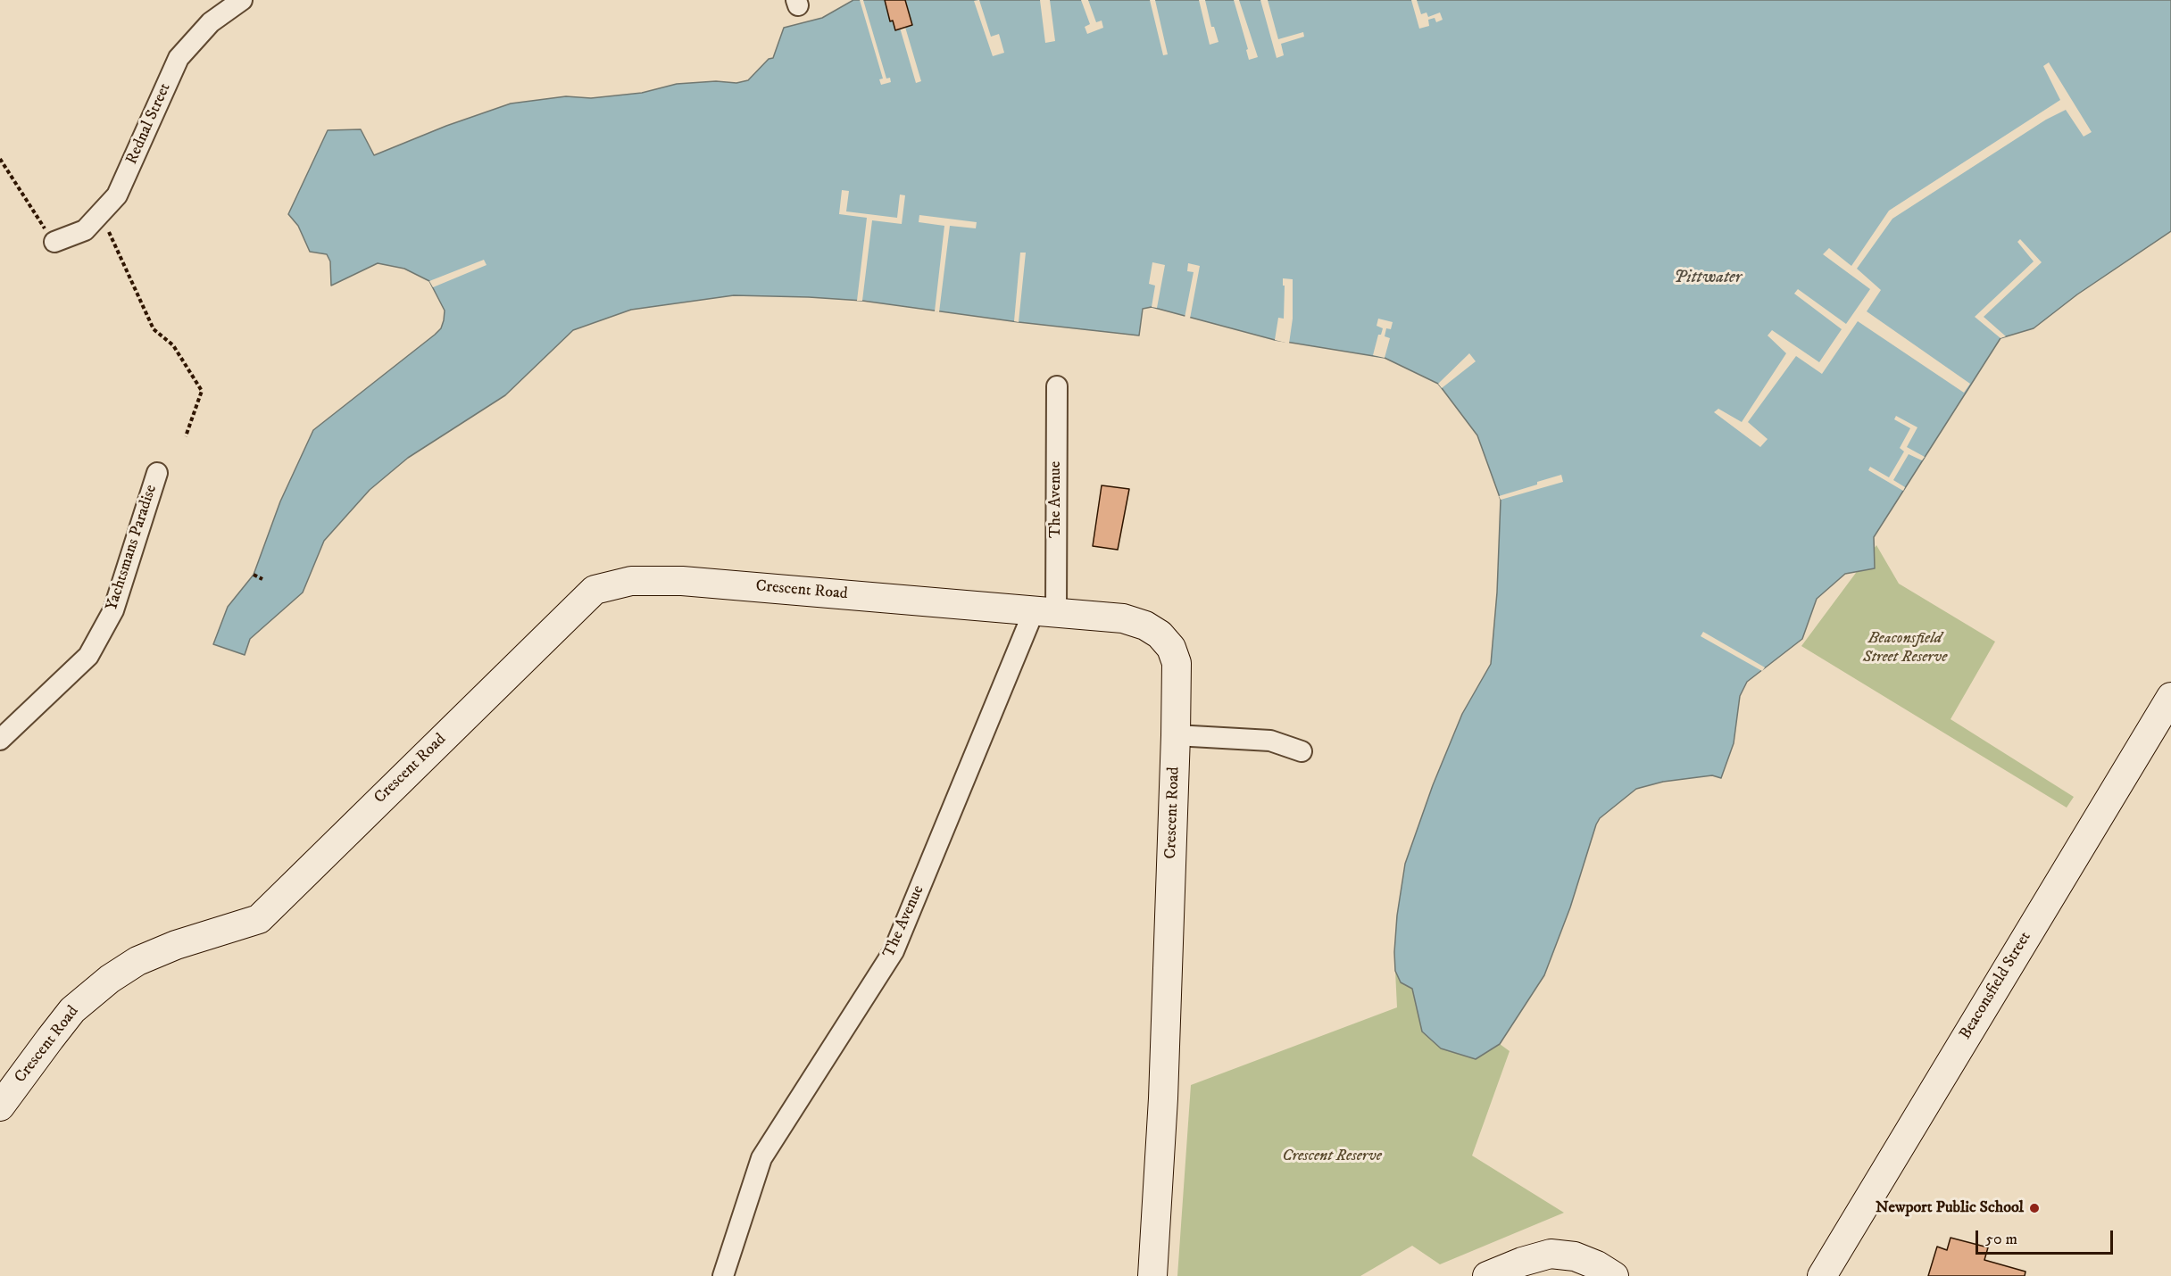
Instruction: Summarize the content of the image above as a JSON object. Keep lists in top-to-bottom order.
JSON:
{
  "streets": {
    "street": [
      "Rednal Street",
      "The Avenue",
      "Yachtsmans Paradise",
      "Crescent Road",
      "Beaconsfield Street"
    ]
  },
  "crossings": [
    ["The Avenue", "Crescent Road"]
  ],
  "water": ["Pittwater"],
  "parks": ["Beaconsfield Street Reserve", "Crescent Reserve"],
  "places": ["Newport Public School"],
  "scale_bar": "50 m"
}
